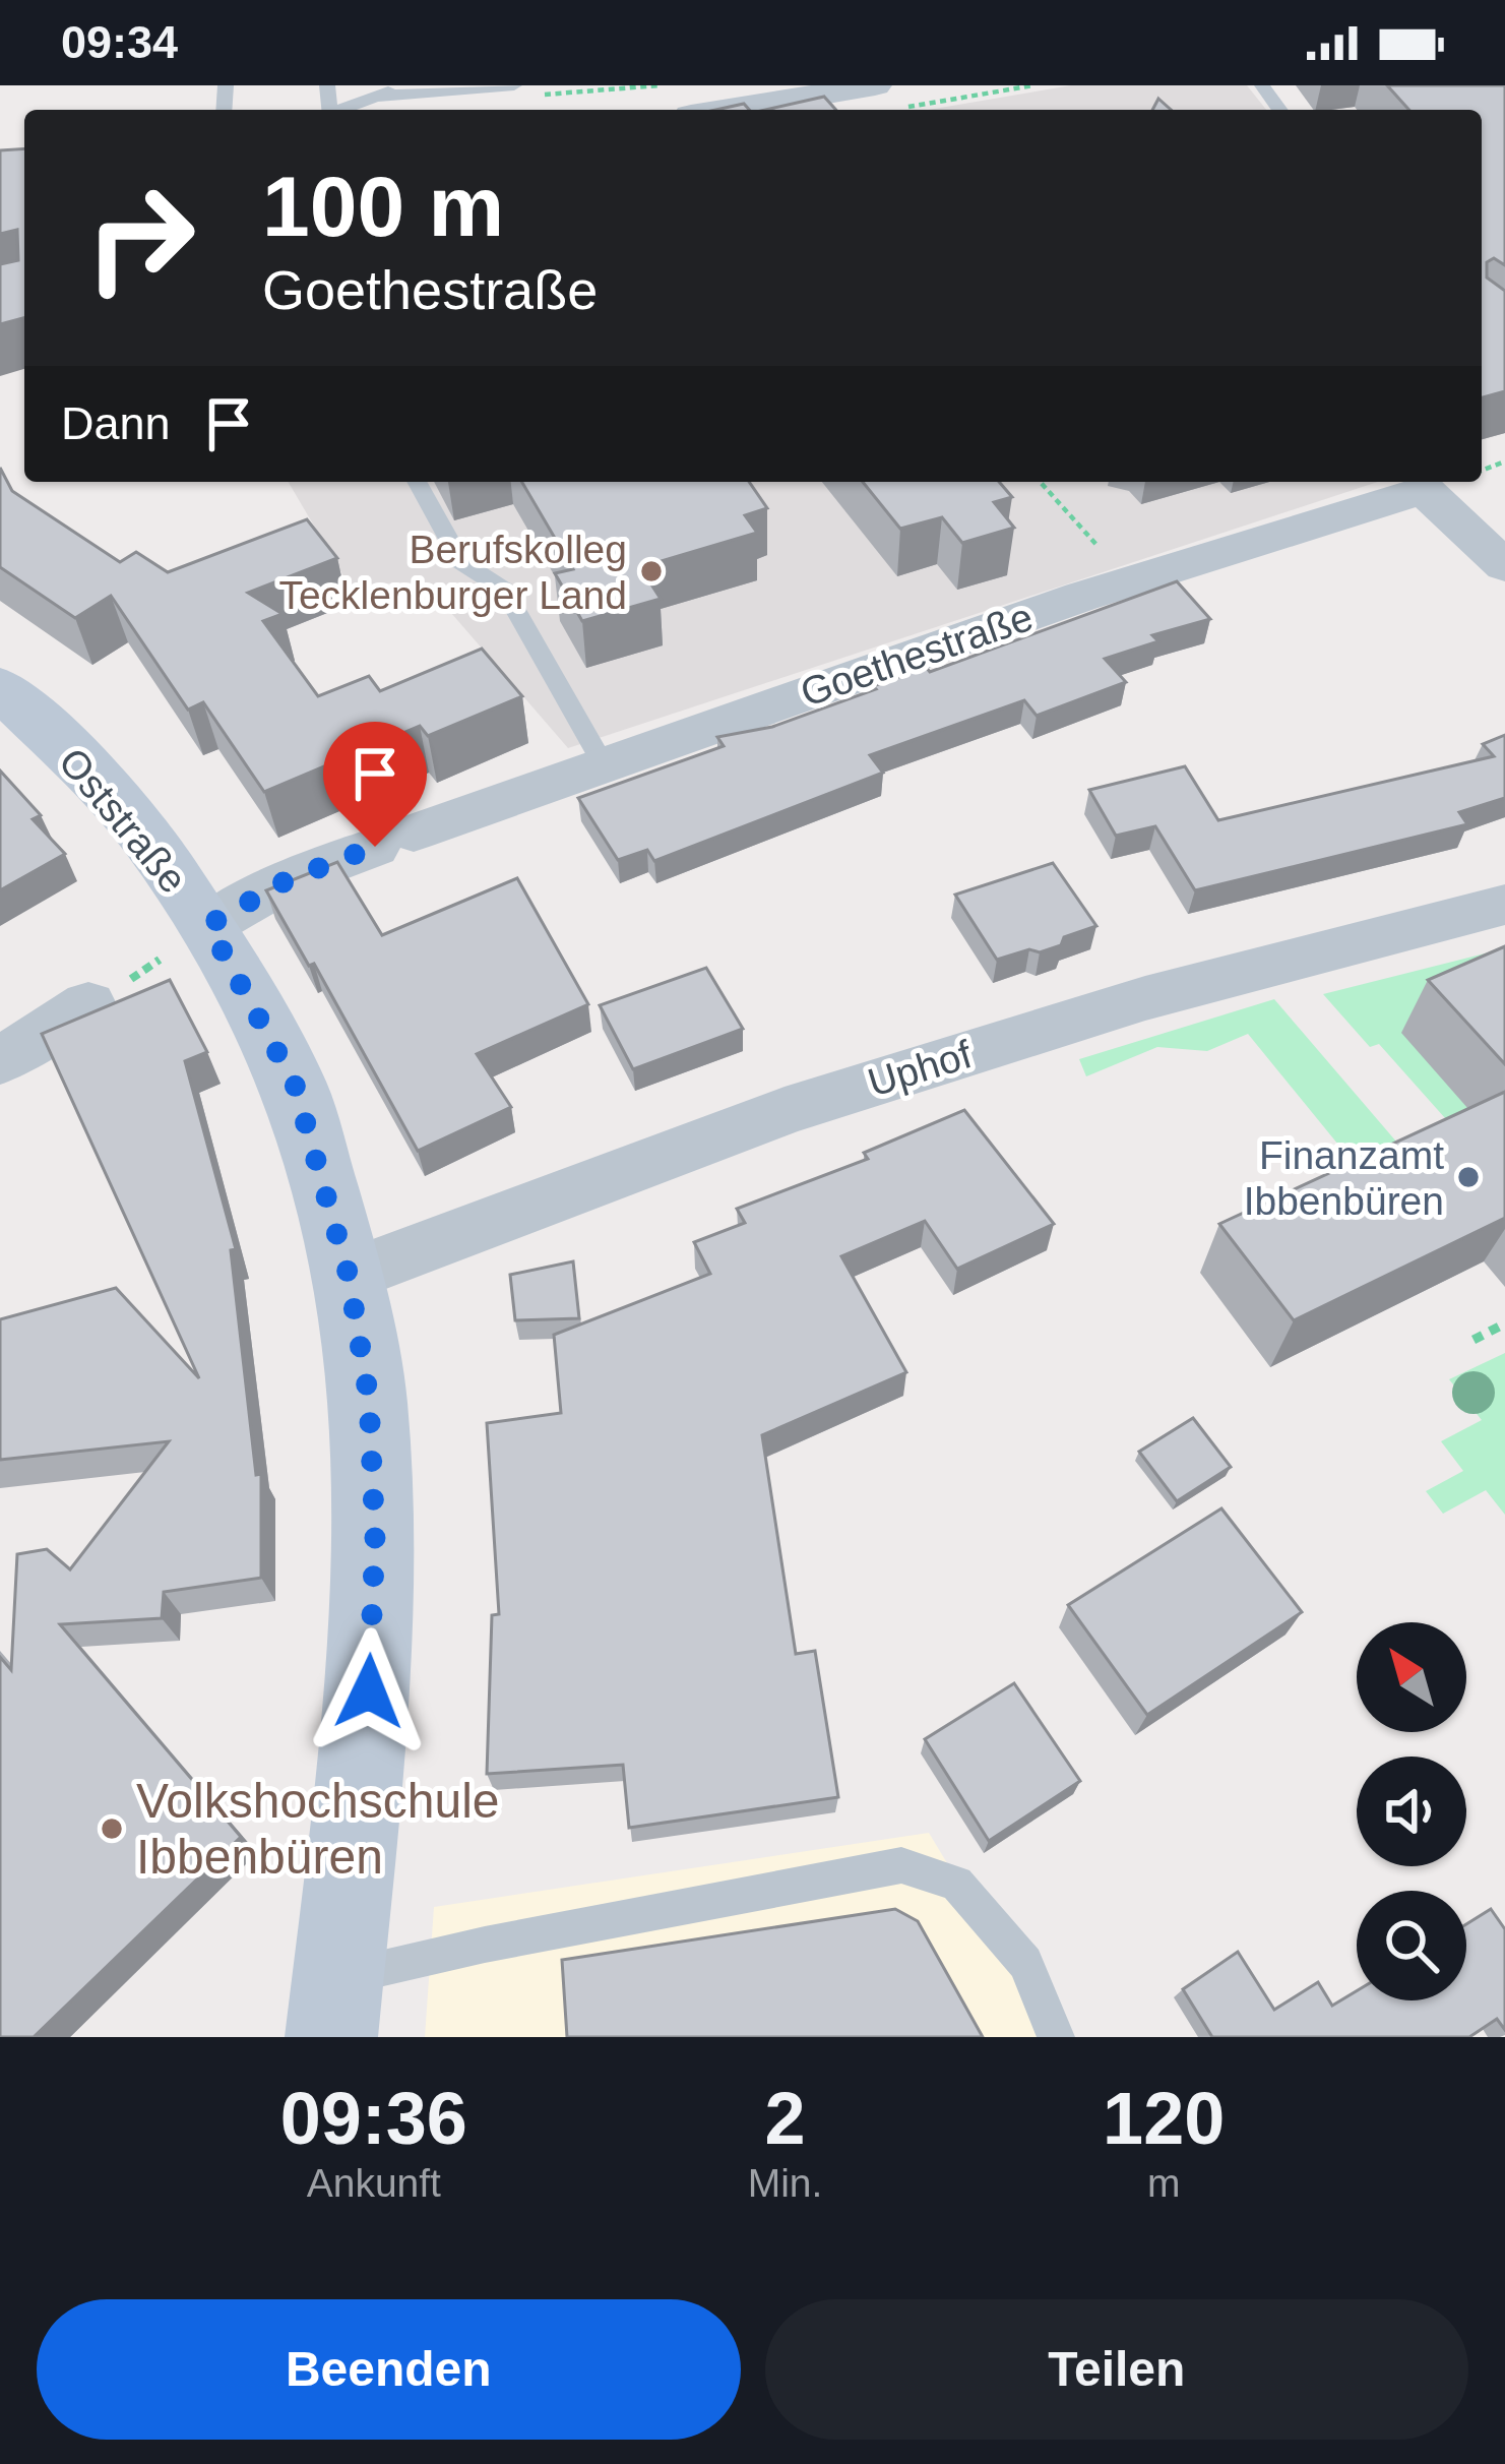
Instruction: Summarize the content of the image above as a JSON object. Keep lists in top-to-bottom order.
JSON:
{
  "streets": {
    "main road": ["Oststraße"],
    "street": ["Goethestraße", "Uphof"]
  },
  "crossings": [
    ["Goethestraße", "Oststraße"],
    ["Oststraße", "Uphof"]
  ],
  "places": ["Berufskolleg Tecklenburger Land", "Finanzamt Ibbenbüren", "Volkshochschule Ibbenbüren"],
  "north": "top left",
  "page": {
    "status": "09:34",
    "turn": ["100 m", "Goethestraße"],
    "then": "Dann",
    "eta": [
      "09:36",
      "Ankunft",
      "2",
      "Min.",
      "120",
      "m"
    ],
    "buttons": ["Beenden", "Teilen"]
  }
}
